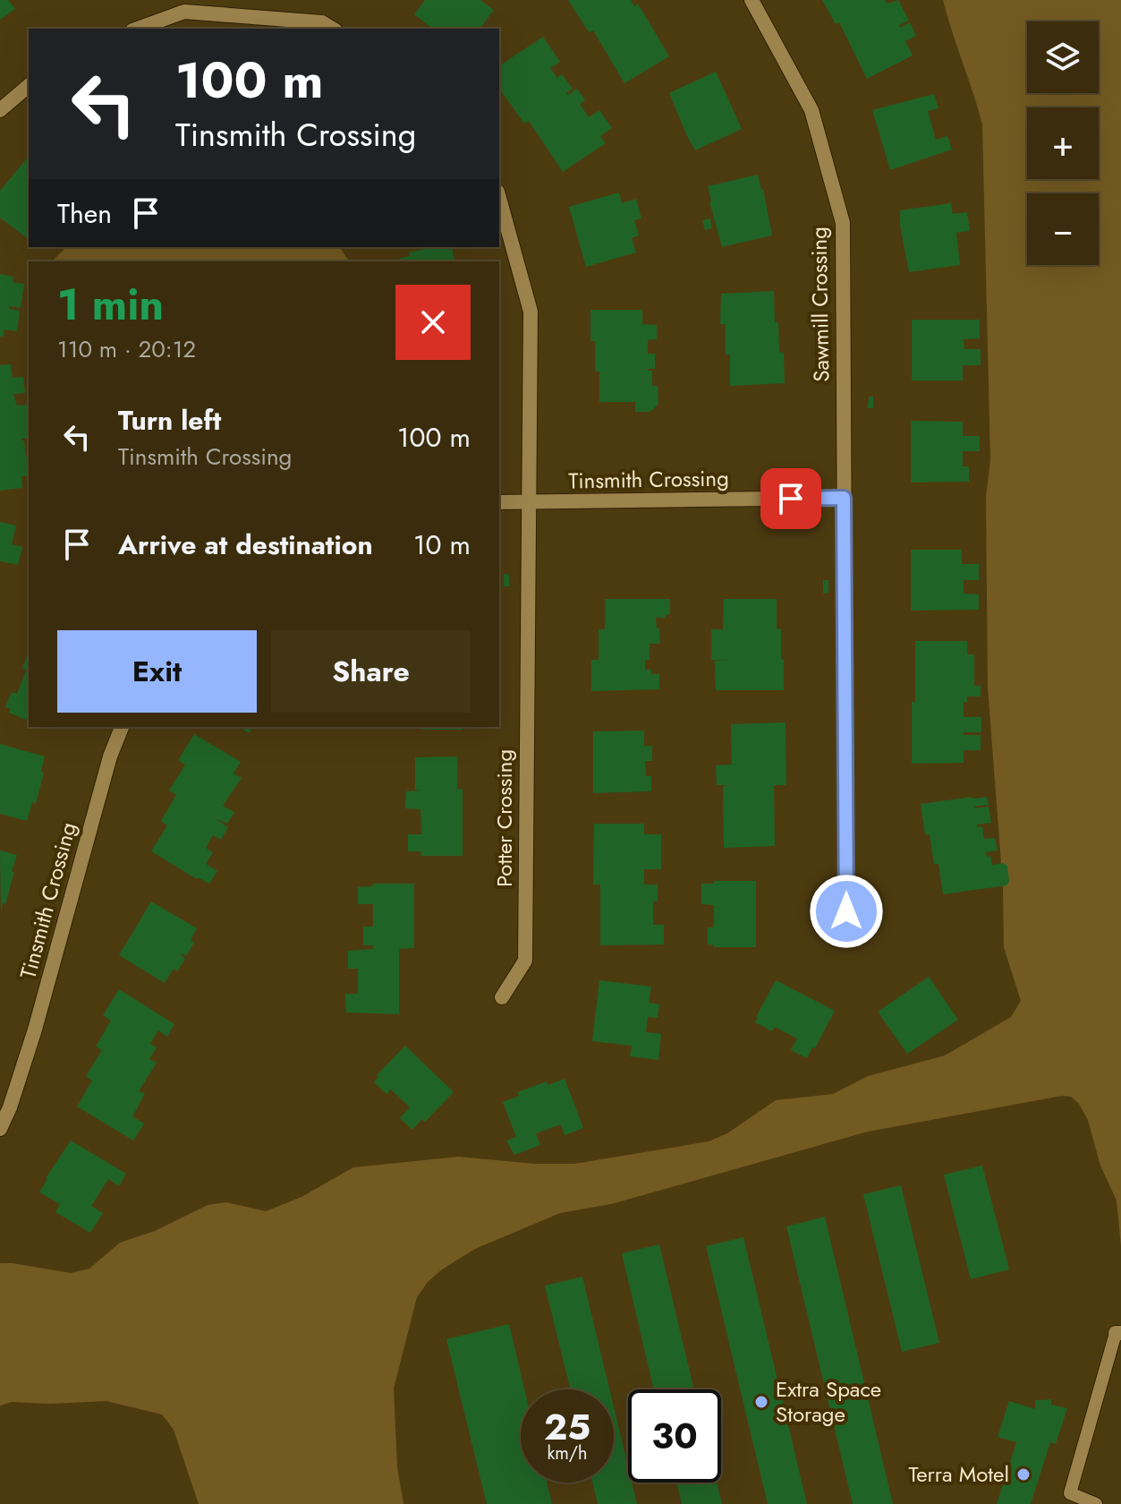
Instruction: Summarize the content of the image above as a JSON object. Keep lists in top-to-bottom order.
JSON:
{
  "streets": {
    "street": ["Sawmill Crossing", "Tinsmith Crossing", "Potter Crossing"]
  },
  "crossings": [
    ["Sawmill Crossing", "Tinsmith Crossing"],
    ["Tinsmith Crossing", "Potter Crossing"]
  ],
  "places": ["Extra Space Storage", "Terra Motel"],
  "page": {
    "map_buttons": ["+", "−"],
    "turn": ["100 m", "Tinsmith Crossing"],
    "then": "Then",
    "heading": ["1 min", "110 m · 20:12"],
    "list": [
      {
        "name": "Turn left",
        "note": "Tinsmith Crossing",
        "value": "100 m"
      },
      {
        "name": "Arrive at destination",
        "value": "10 m"
      }
    ],
    "buttons": ["Exit", "Share"],
    "speed": "25 km/h",
    "limit": "30"
  }
}
